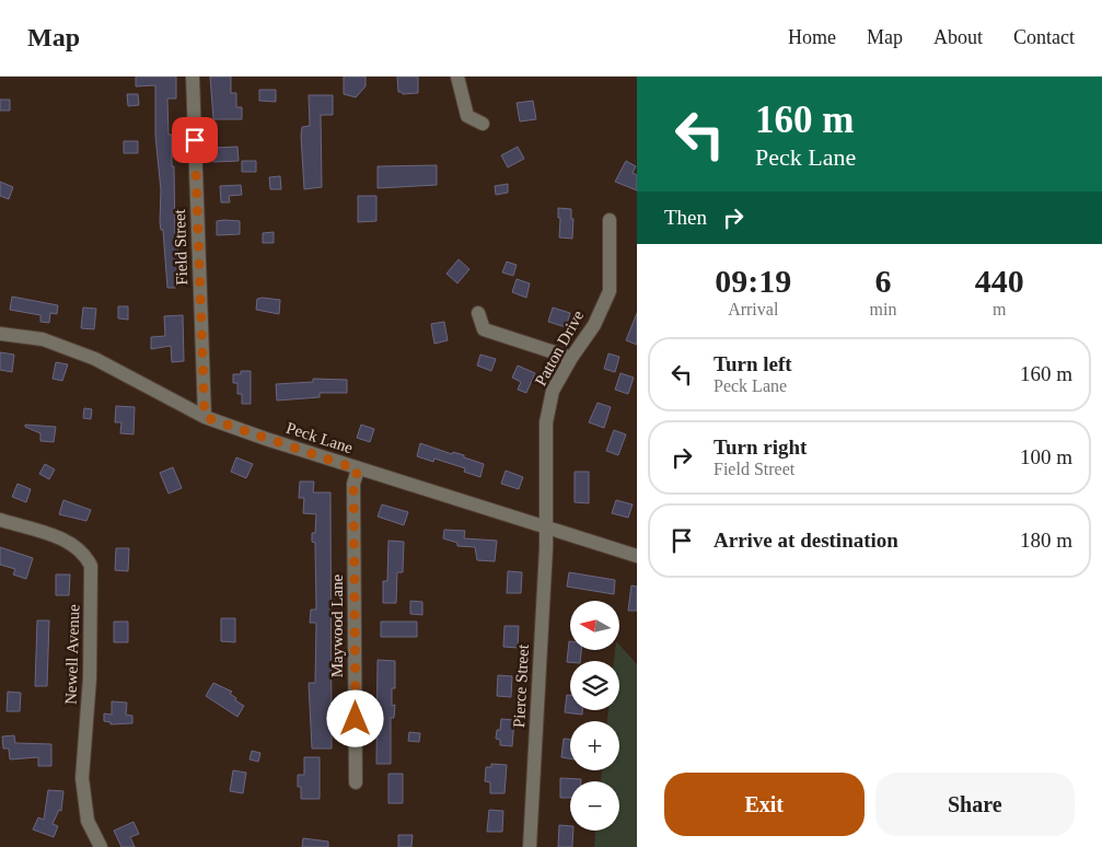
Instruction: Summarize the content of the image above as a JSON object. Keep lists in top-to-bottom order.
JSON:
{
  "streets": {
    "street": [
      "Field Street",
      "Patton Drive",
      "Peck Lane",
      "Maywood Lane",
      "Newell Avenue",
      "Pierce Street"
    ]
  },
  "crossings": [
    ["Field Street", "Peck Lane"],
    ["Patton Drive", "Peck Lane"],
    ["Patton Drive", "Pierce Street"],
    ["Peck Lane", "Maywood Lane"],
    ["Peck Lane", "Pierce Street"]
  ],
  "north": "left",
  "page": {
    "header": "Map",
    "nav": [
      "Home",
      "Map",
      "About",
      "Contact"
    ],
    "turn": ["160 m", "Peck Lane"],
    "then": "Then",
    "eta": [
      "09:19",
      "Arrival",
      "6",
      "min",
      "440",
      "m"
    ],
    "list": [
      {
        "name": "Turn left",
        "note": "Peck Lane",
        "value": "160 m"
      },
      {
        "name": "Turn right",
        "note": "Field Street",
        "value": "100 m"
      },
      {
        "name": "Arrive at destination",
        "value": "180 m"
      }
    ],
    "map_buttons": ["+", "−"],
    "buttons": ["Exit", "Share"]
  }
}
